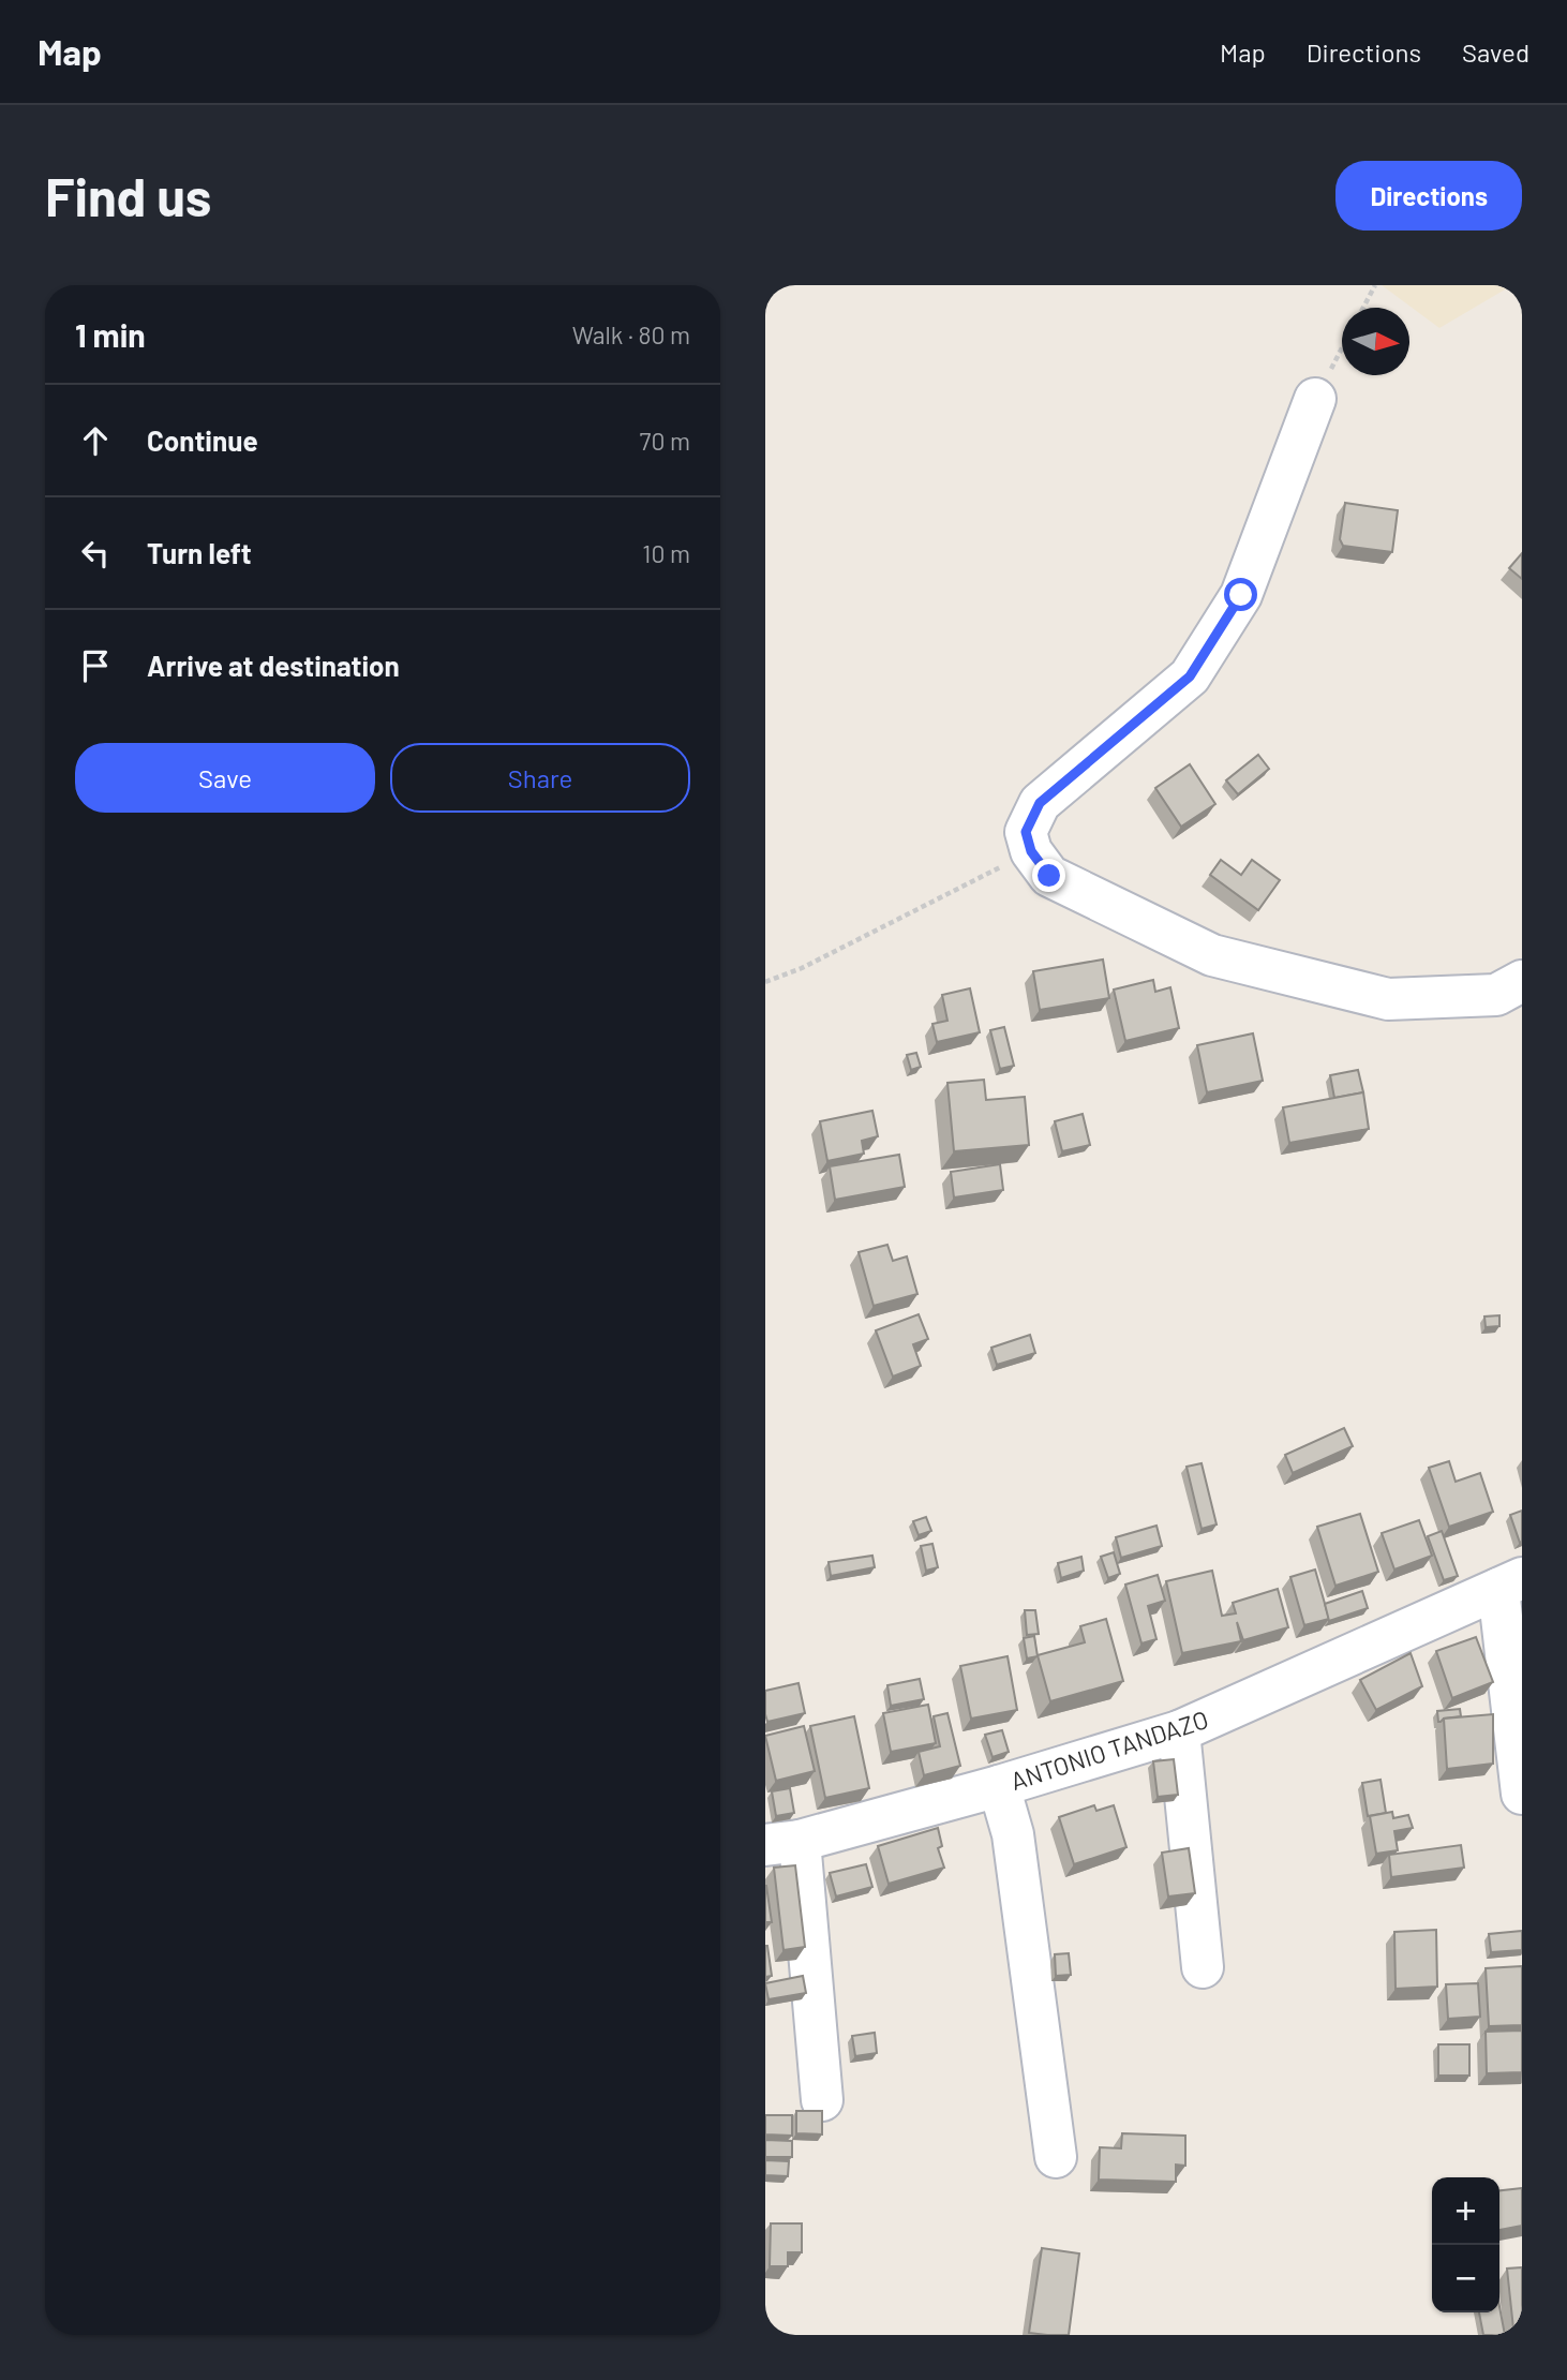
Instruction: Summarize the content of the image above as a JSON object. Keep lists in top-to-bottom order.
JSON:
{
  "streets": {
    "street": ["ANTONIO TANDAZO"]
  },
  "north": "right",
  "page": {
    "header": "Map",
    "nav": ["Map", "Directions", "Saved"],
    "buttons": [
      "Directions",
      ["Save", "Share"]
    ],
    "title": "Find us",
    "heading": ["1 min", "Walk · 80 m"],
    "list": [
      ["Continue", "70 m"],
      ["Turn left", "10 m"],
      "Arrive at destination"
    ],
    "map_buttons": ["+", "−"]
  }
}
